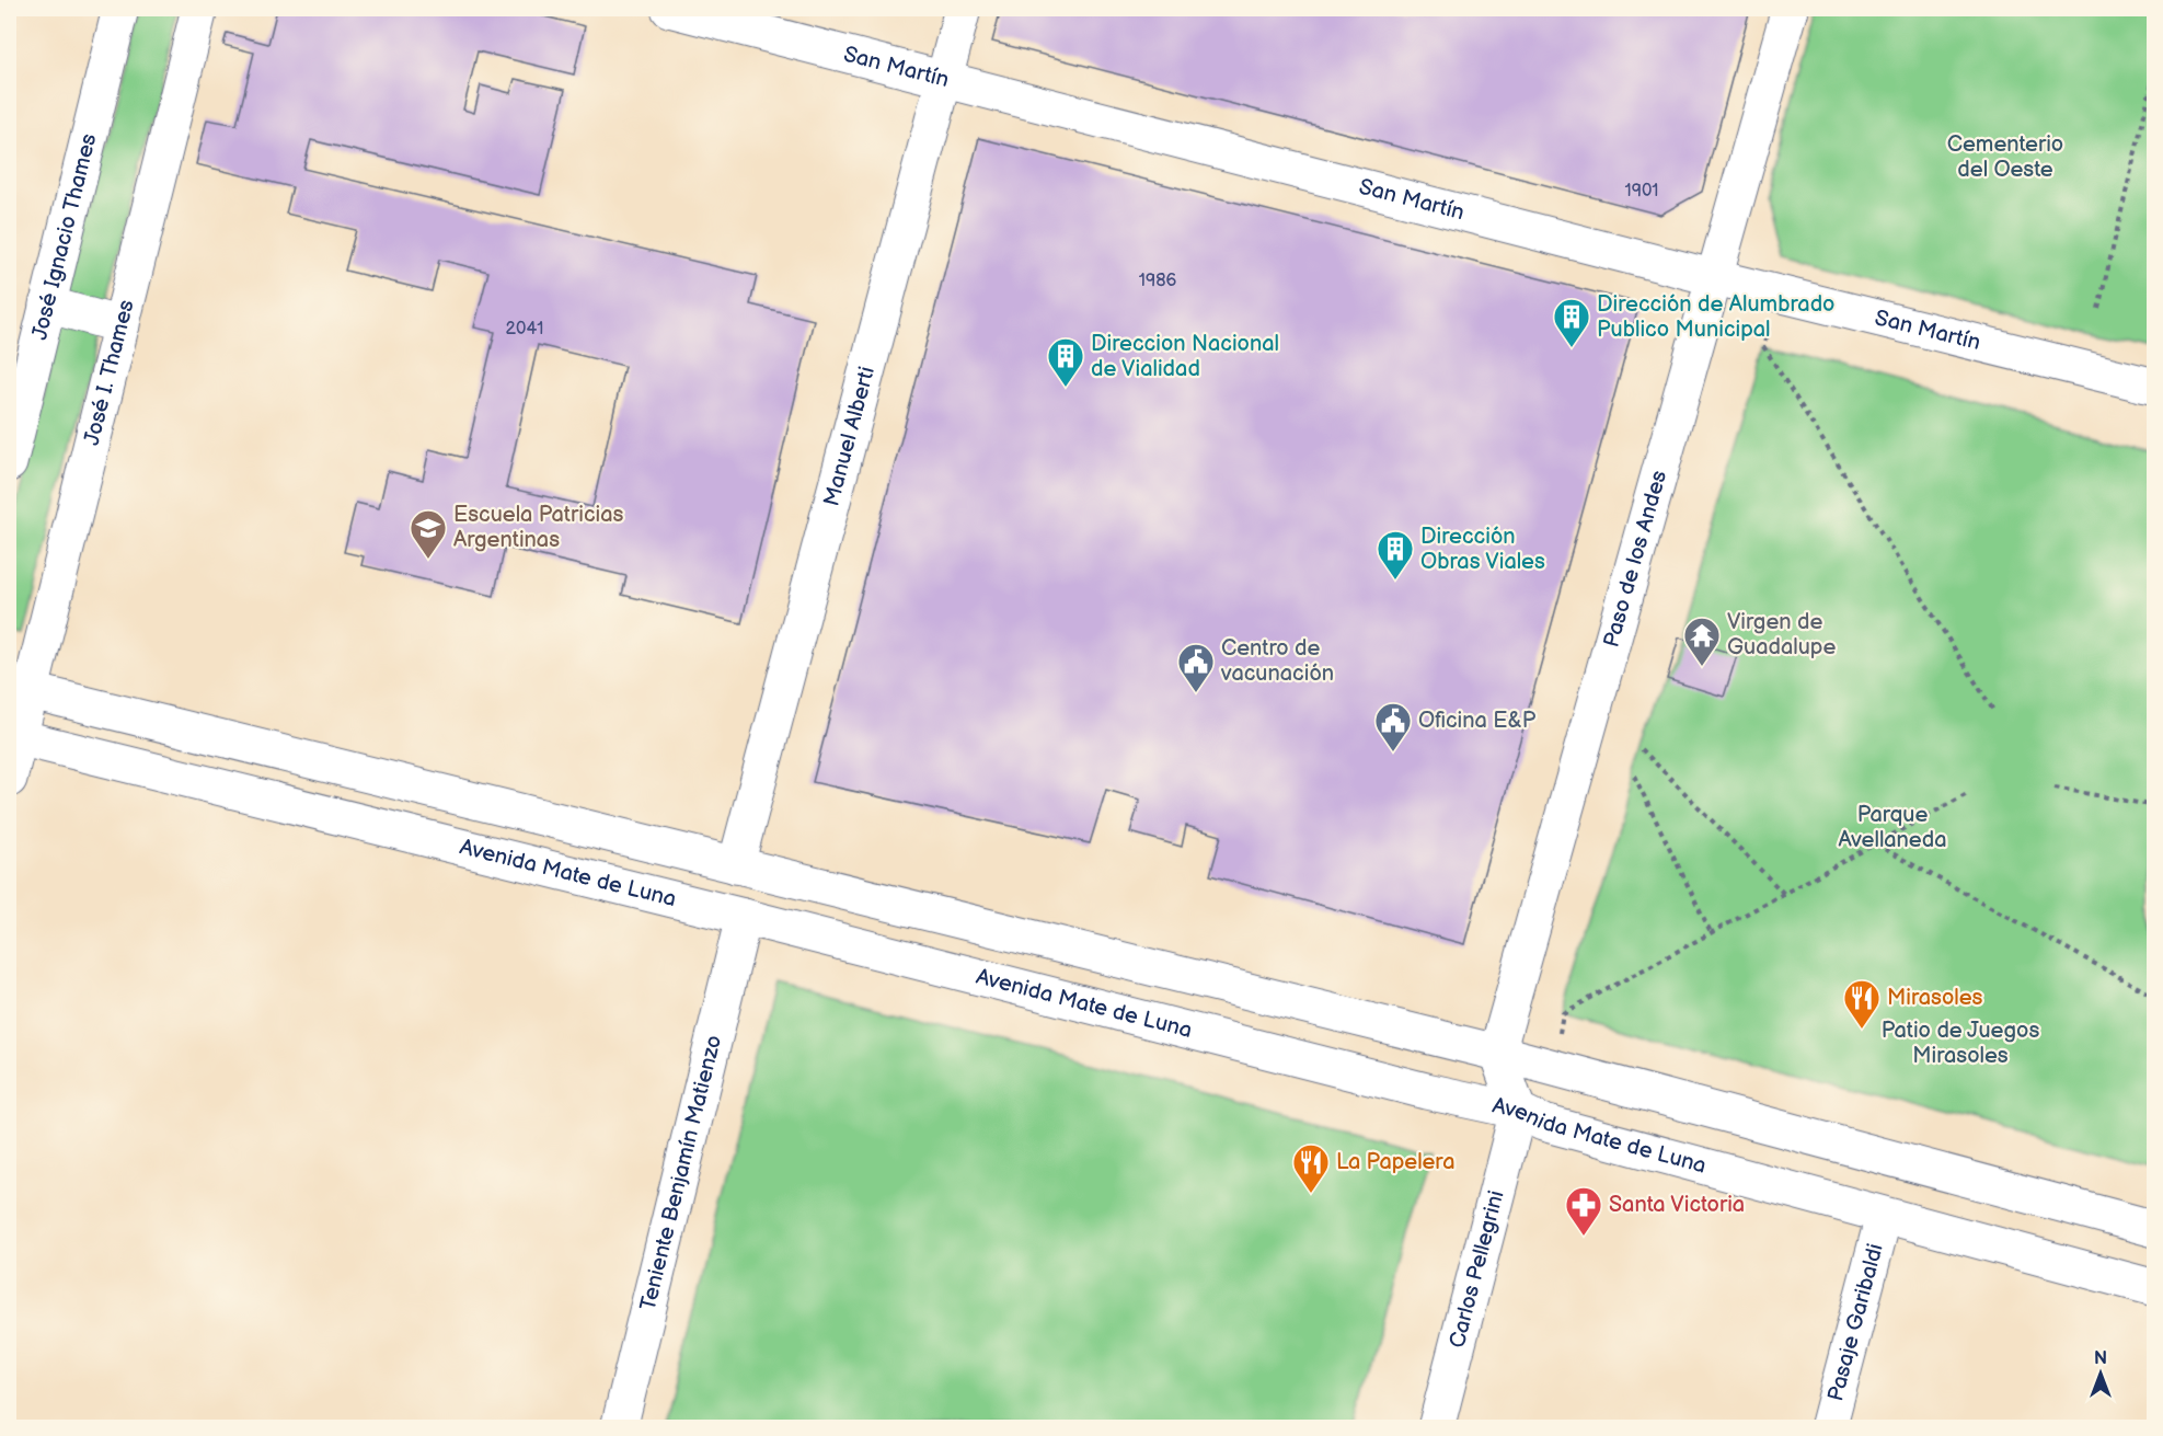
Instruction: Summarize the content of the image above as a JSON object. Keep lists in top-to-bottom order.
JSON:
{
  "streets": {
    "street": [
      "San Martín",
      "José Ignacio Thames",
      "José I. Thames",
      "Manuel Alberti",
      "Paso de los Andes",
      "Avenida Mate de Luna",
      "Teniente Benjamín Matienzo",
      "Carlos Pellegrini",
      "Pasaje Garibaldi"
    ]
  },
  "crossings": [
    ["San Martín", "Manuel Alberti"],
    ["San Martín", "Paso de los Andes"],
    ["José I. Thames", "Avenida Mate de Luna"],
    ["Avenida Mate de Luna", "Teniente Benjamín Matienzo"],
    ["Avenida Mate de Luna", "Carlos Pellegrini"],
    ["Avenida Mate de Luna", "Pasaje Garibaldi"]
  ],
  "parks": ["Cementerio del Oeste", "Parque Avellaneda", "Patio de Juegos Mirasoles"],
  "places": {
    "building": ["Dirección de Alumbrado Publico Municipal", "Direccion Nacional de Vialidad", "Dirección Obras Viales"],
    "school or university": ["Escuela Patricias Argentinas"],
    "temple": ["Virgen de Guadalupe"],
    "public building": ["Centro de vacunación", "Oficina E&P"],
    "restaurant": ["Mirasoles", "La Papelera"],
    "pharmacy": ["Santa Victoria"]
  },
  "house_numbers": ["1901", "1986", "2041"],
  "north": "top"
}
